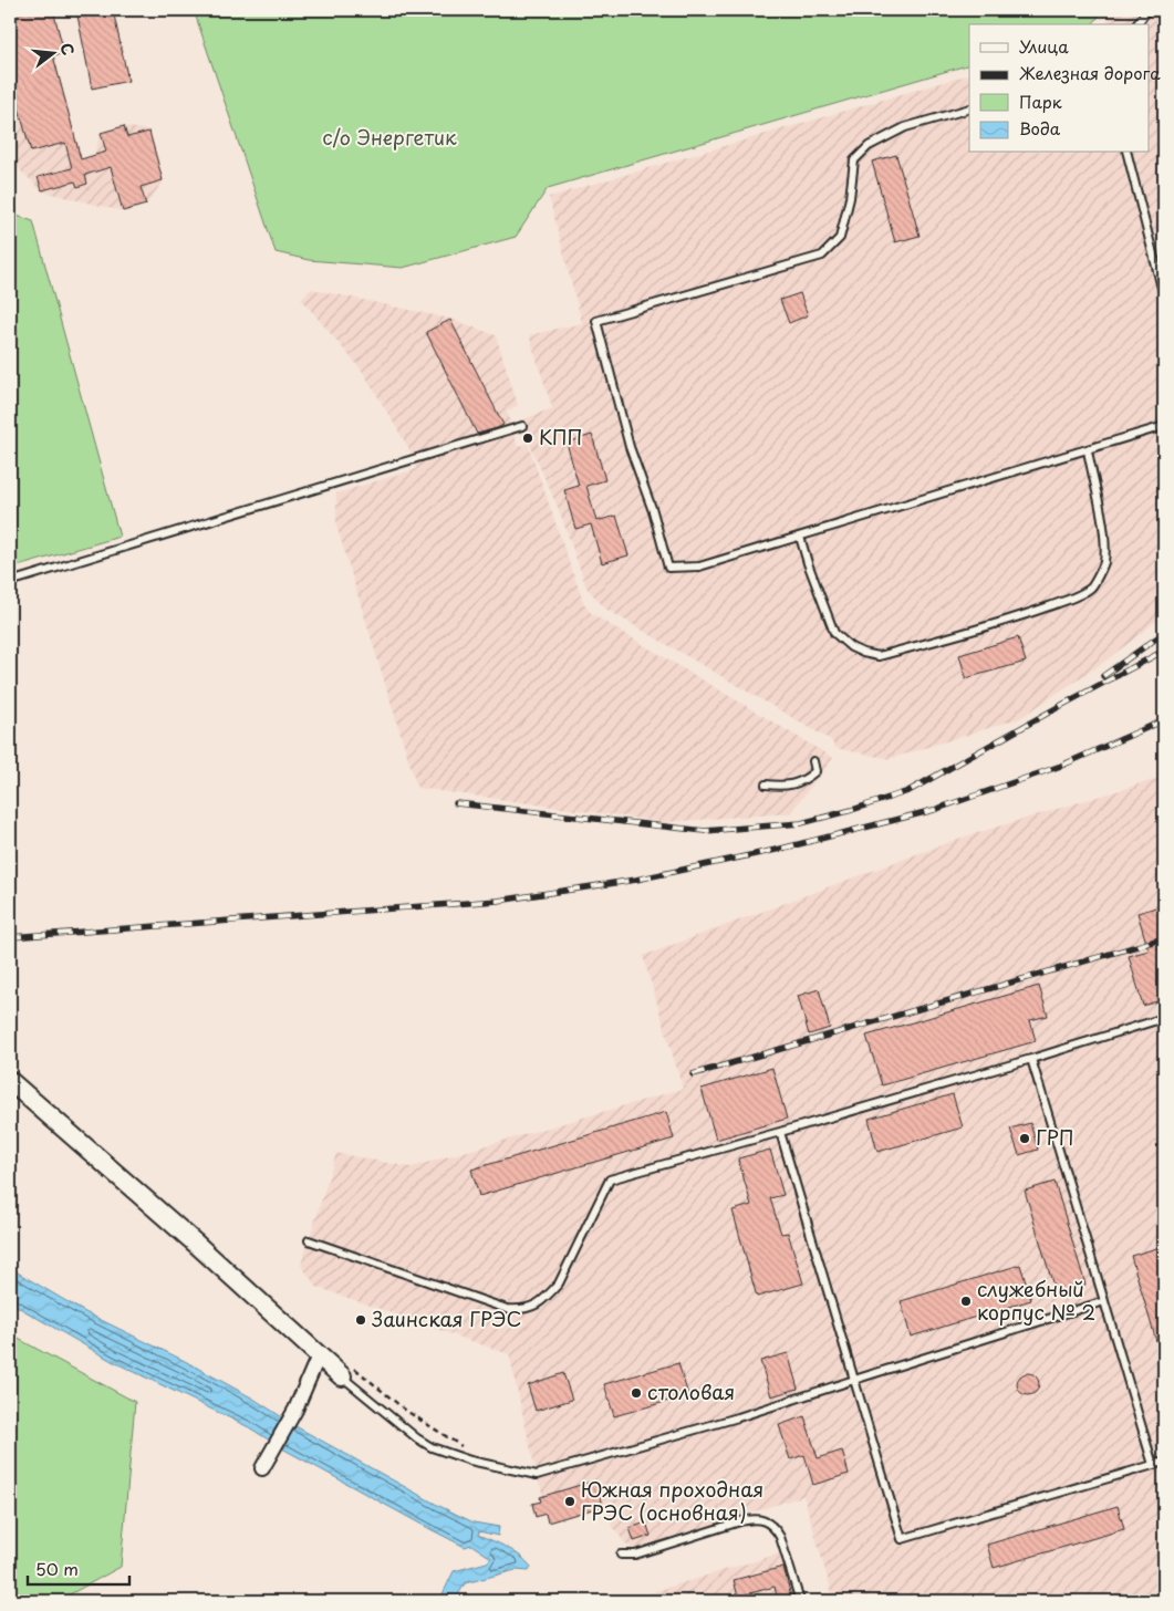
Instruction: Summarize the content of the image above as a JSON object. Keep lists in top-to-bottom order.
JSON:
{
  "parks": ["с/о Энергетик"],
  "places": [
    "КПП",
    "ГРП",
    "служебный корпус № 2",
    "Заинская ГРЭС",
    "столовая",
    "Южная проходная ГРЭС (основная)"
  ],
  "legend": [
    "Улица",
    "Железная дорога",
    "Парк",
    "Вода"
  ],
  "scale_bar": "50 m",
  "north": "right"
}
